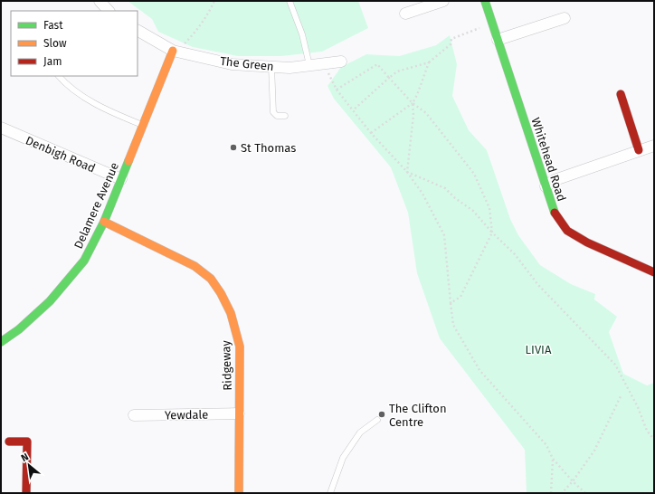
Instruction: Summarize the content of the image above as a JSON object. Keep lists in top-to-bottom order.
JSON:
{
  "streets": {
    "street": [
      "The Green",
      "Denbigh Road",
      "Whitehead Road",
      "Delamere Avenue",
      "Ridgeway",
      "Yewdale"
    ]
  },
  "crossings": [
    ["The Green", "Delamere Avenue"],
    ["Denbigh Road", "Delamere Avenue"],
    ["Delamere Avenue", "Ridgeway"],
    ["Ridgeway", "Yewdale"]
  ],
  "parks": ["LIVIA"],
  "places": ["St Thomas", "The Clifton Centre"],
  "legend": ["Fast", "Slow", "Jam"],
  "north": "top left"
}
